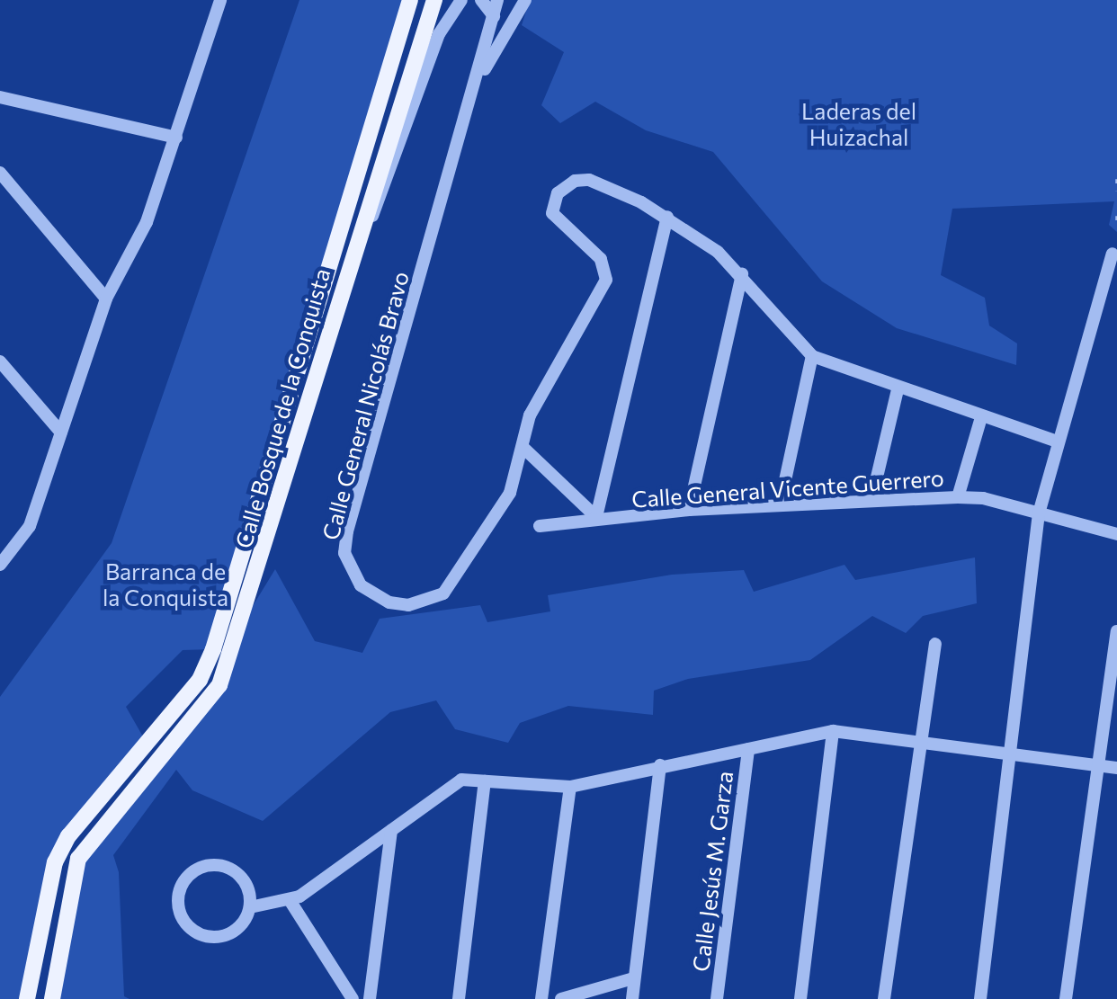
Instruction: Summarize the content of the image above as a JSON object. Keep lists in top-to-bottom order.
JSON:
{
  "streets": {
    "main road": ["Calle Bosque de la Conquista"],
    "street": ["Calle General Nicolás Bravo", "Calle General Vicente Guerrero", "Calle Jesús M. Garza"]
  },
  "parks": ["Laderas del Huizachal", "Barranca de la Conquista"]
}
